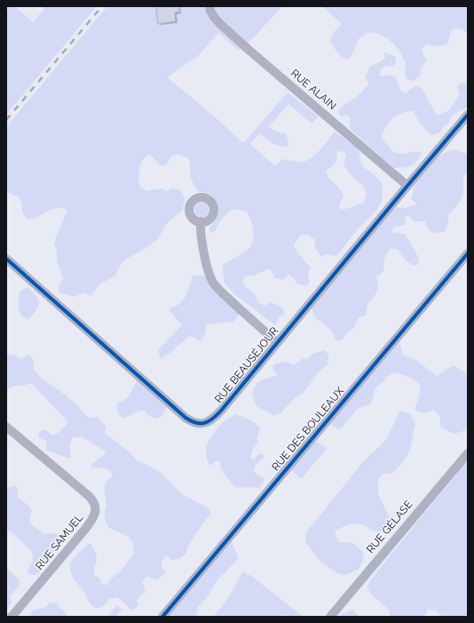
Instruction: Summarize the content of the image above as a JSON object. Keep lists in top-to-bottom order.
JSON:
{
  "streets": {
    "street": [
      "RUE ALAIN",
      "RUE BEAUSÉJOUR",
      "RUE DES BOULEAUX",
      "RUE GÉLASE",
      "RUE SAMUEL"
    ]
  },
  "crossings": [
    ["RUE ALAIN", "RUE BEAUSÉJOUR"]
  ]
}
